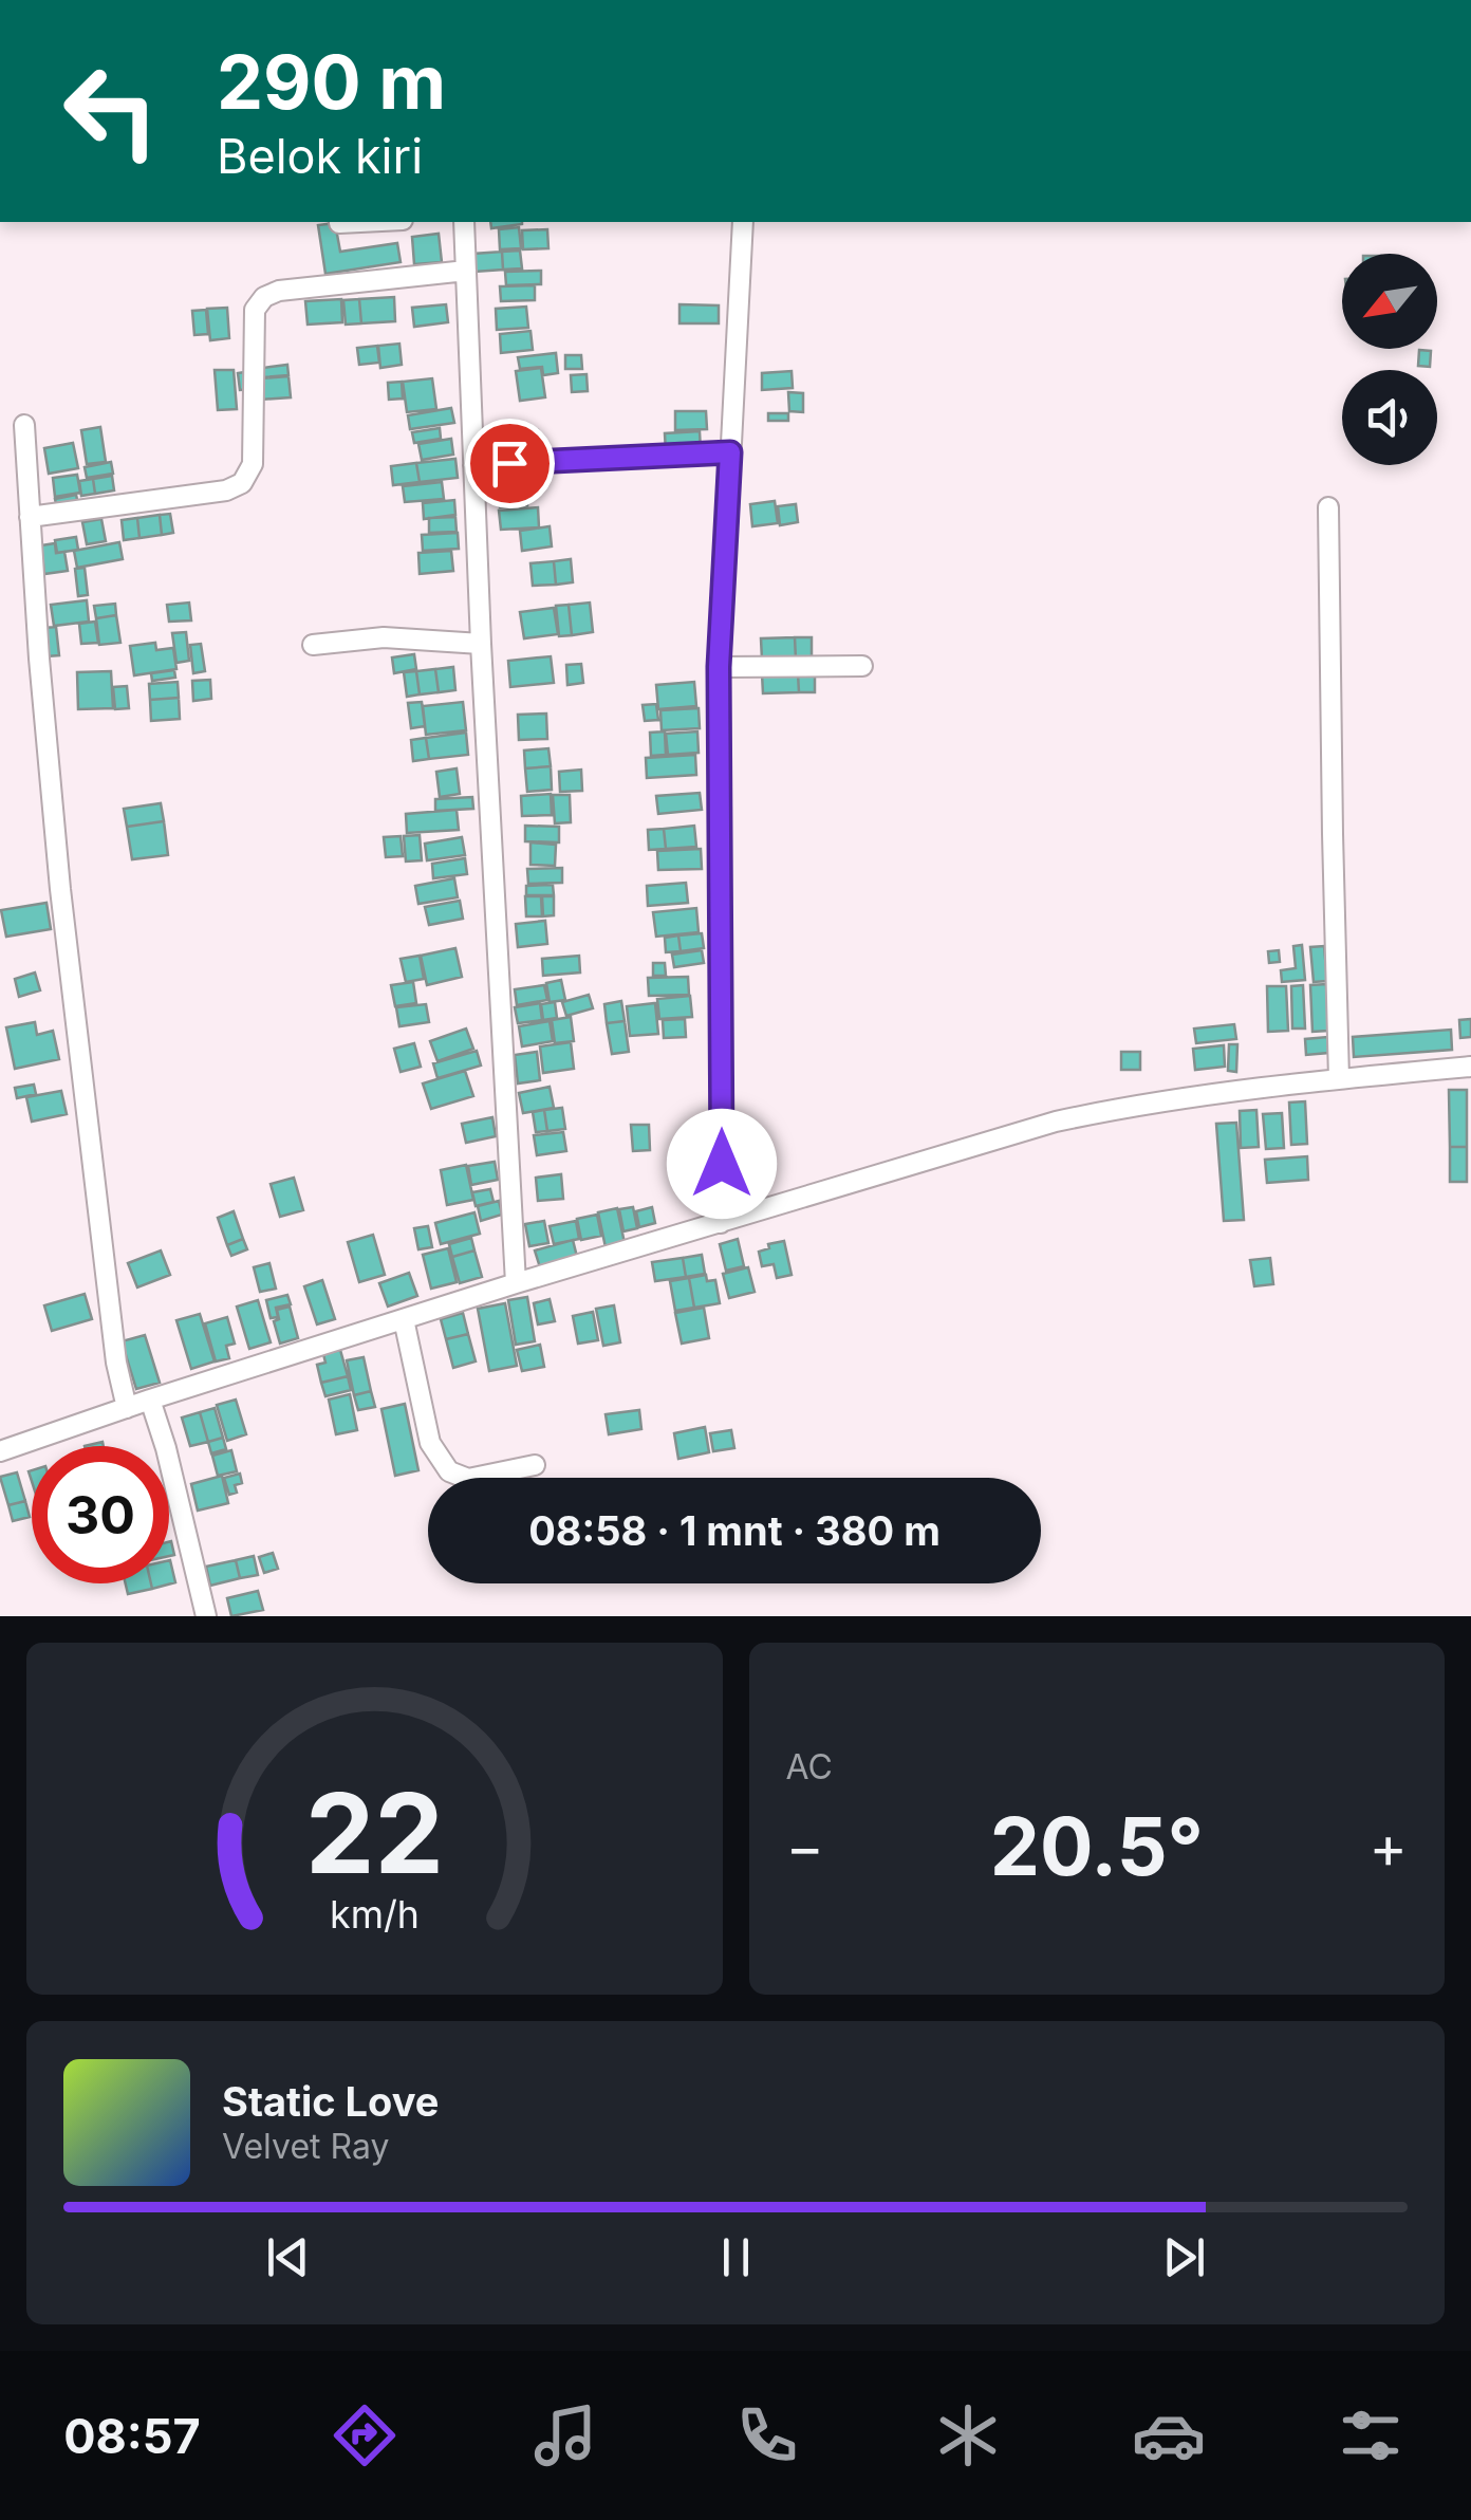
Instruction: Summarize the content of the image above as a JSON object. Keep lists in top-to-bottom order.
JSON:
{
  "north": "bottom left",
  "page": {
    "turn": ["290 m", "Belok kiri"],
    "limit": "30",
    "trip": "08:58 · 1 mnt · 380 m",
    "tile": "AC",
    "heat": ["−", "20.5°", "+"],
    "song": ["Static Love", "Velvet Ray"],
    "tabs": "08:57",
    "gauge": ["22", "km/h"]
  }
}
